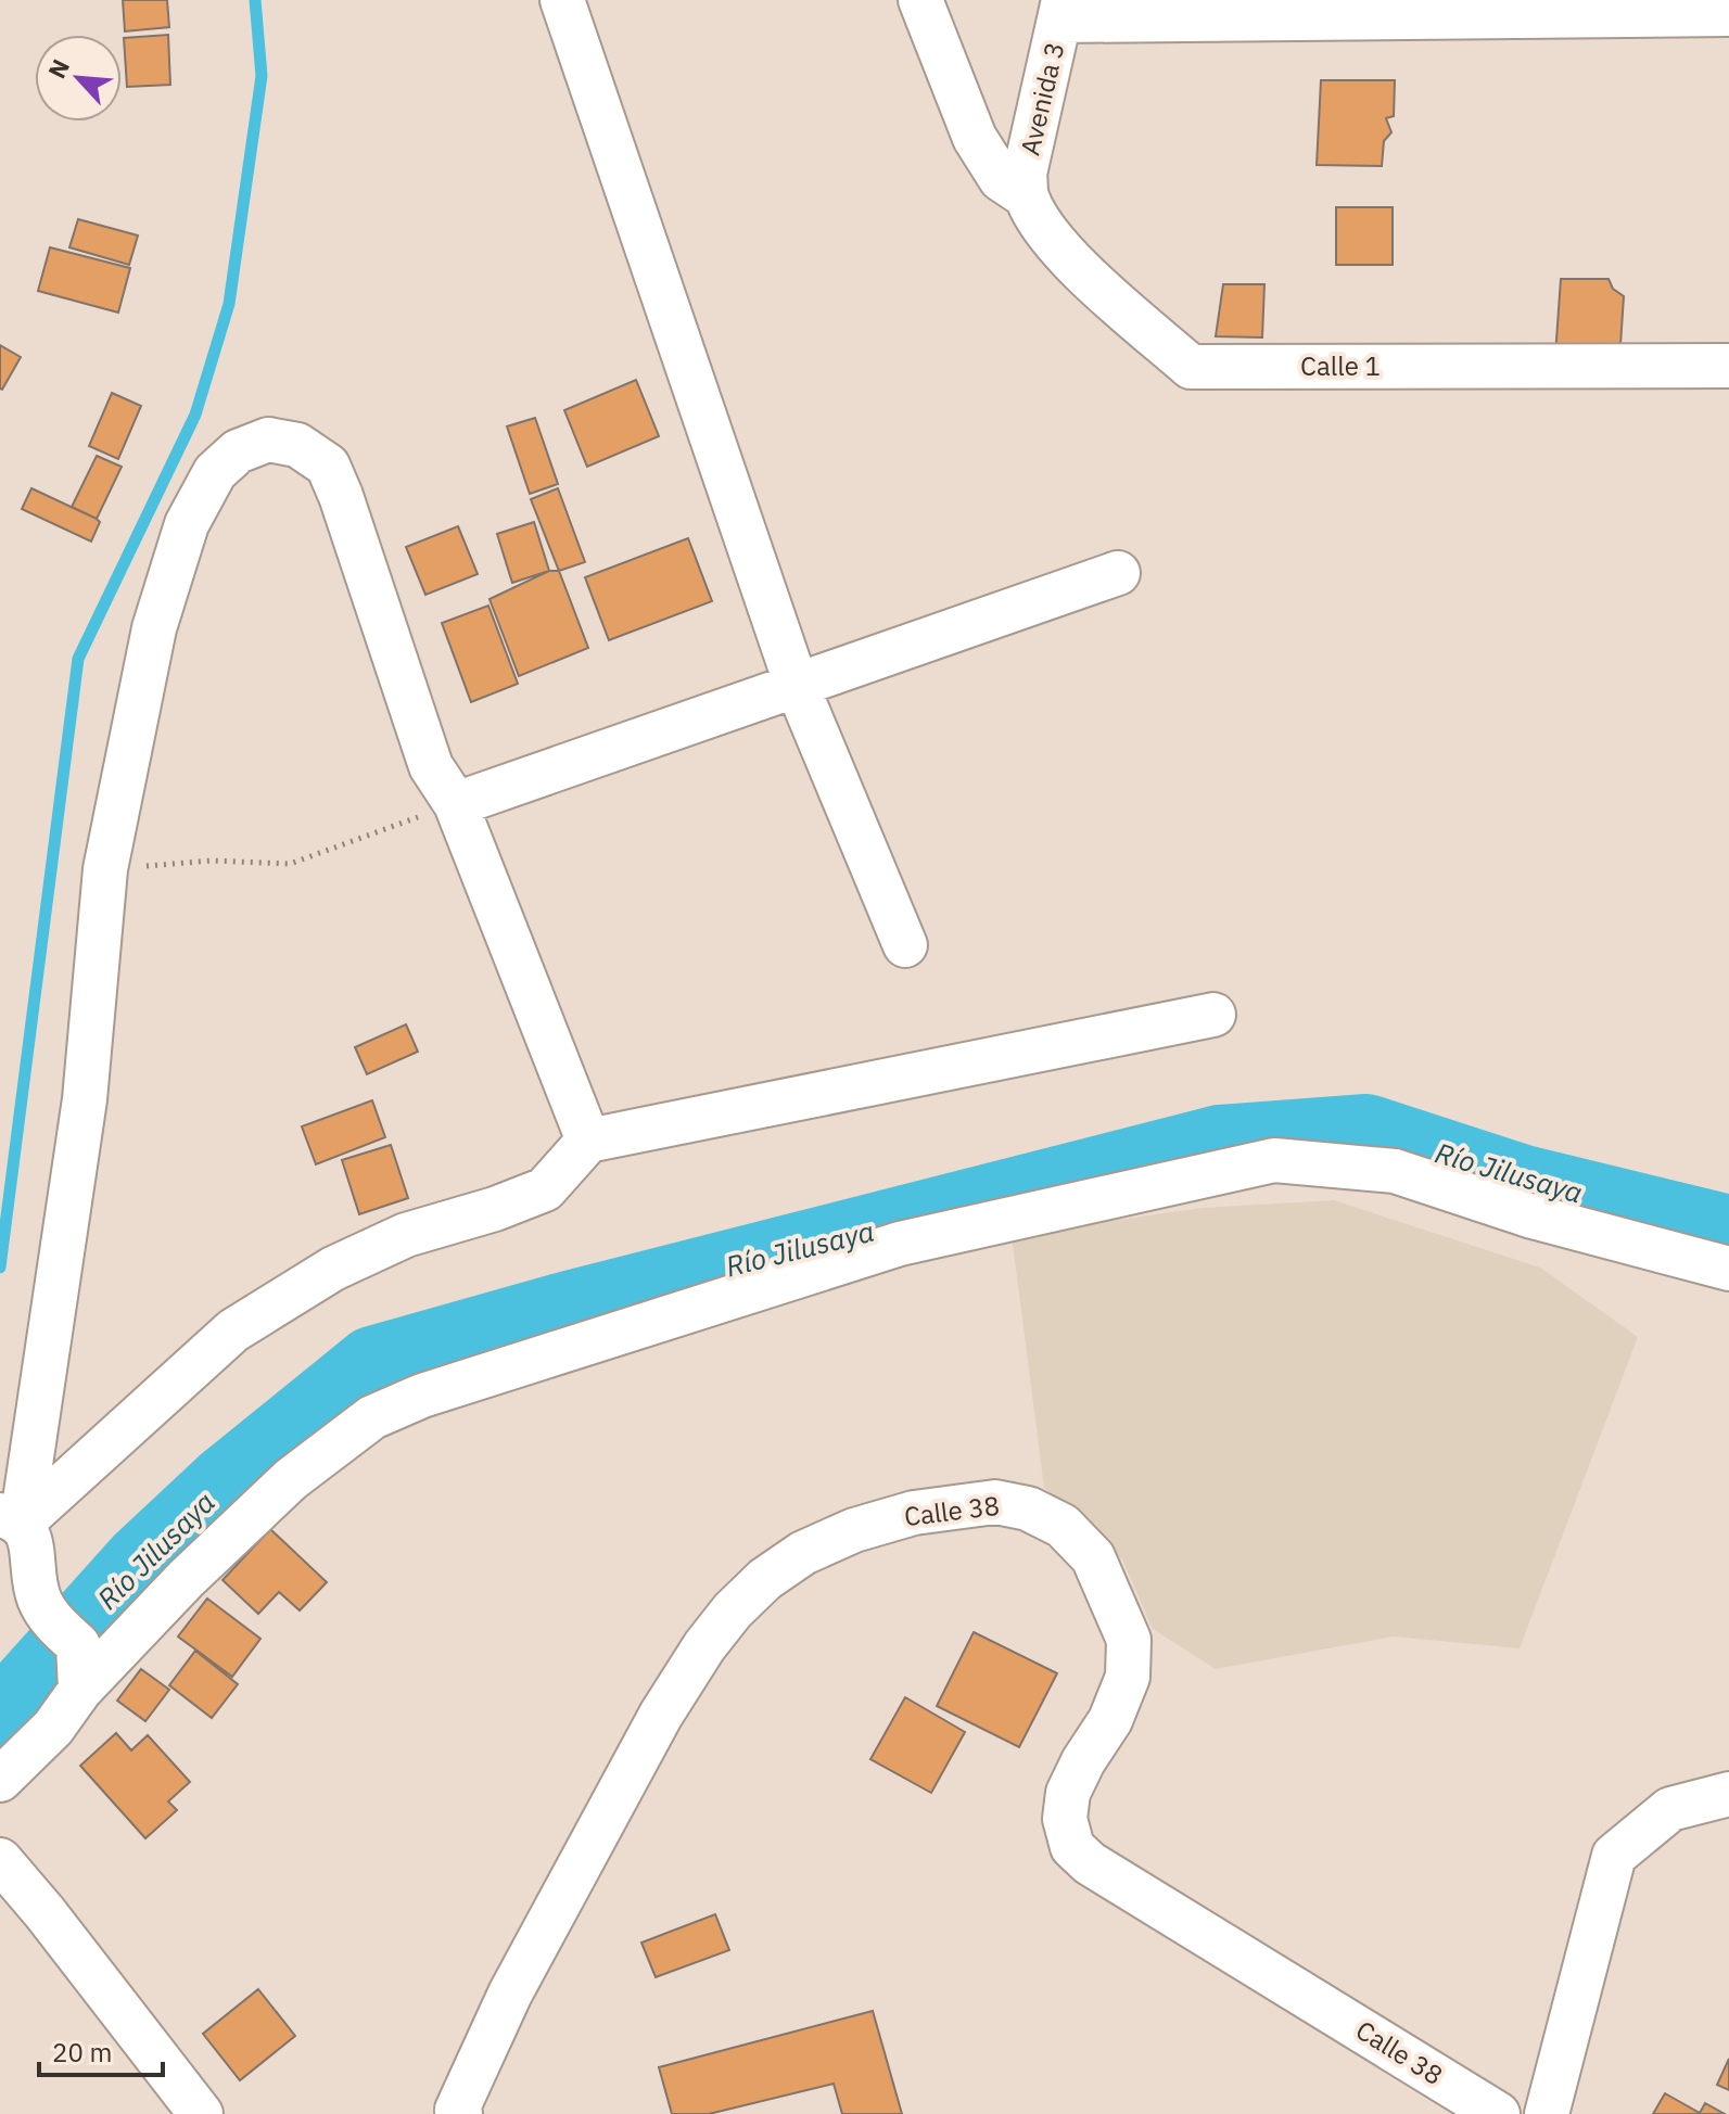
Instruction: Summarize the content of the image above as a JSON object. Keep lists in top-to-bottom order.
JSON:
{
  "streets": {
    "street": ["Avenida 3", "Calle 1", "Calle 38"]
  },
  "crossings": [
    ["Avenida 3", "Calle 1"]
  ],
  "water": ["Río Jilusaya"],
  "scale_bar": "20 m",
  "north": "top left"
}
